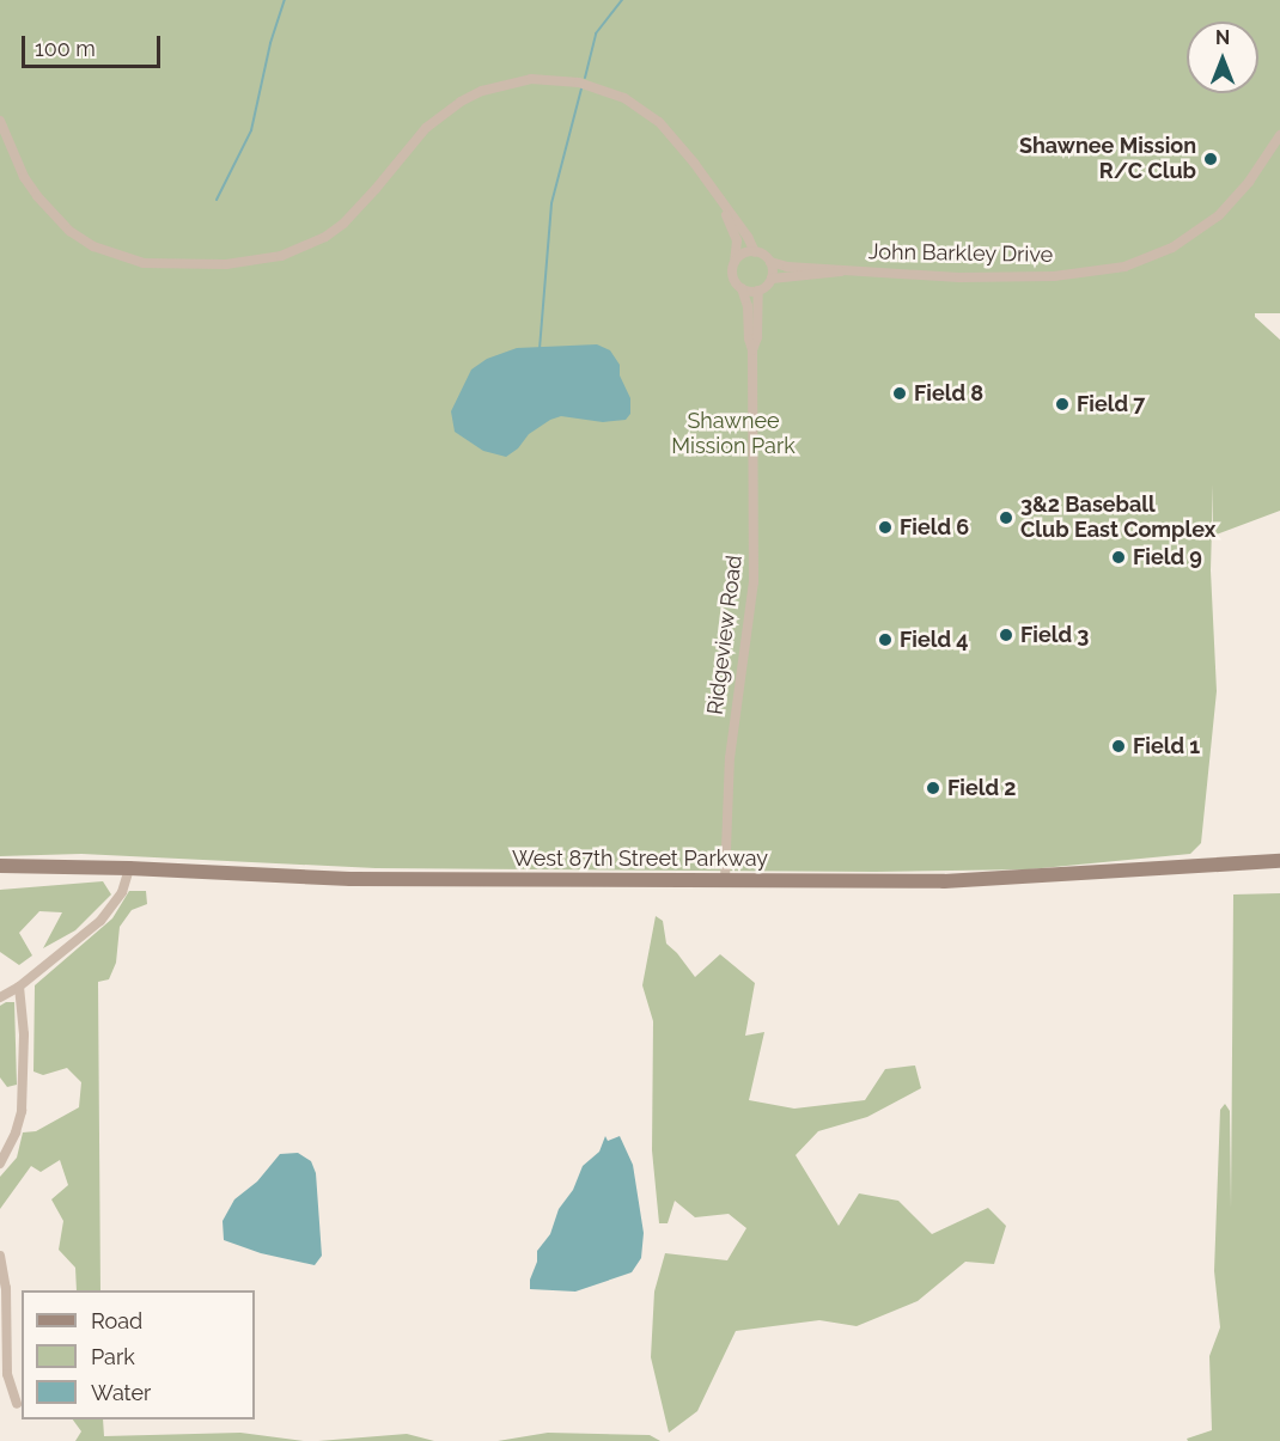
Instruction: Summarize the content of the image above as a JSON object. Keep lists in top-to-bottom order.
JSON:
{
  "streets": {
    "main road": ["West 87th Street Parkway"],
    "street": ["John Barkley Drive", "Ridgeview Road"]
  },
  "crossings": [
    ["Ridgeview Road", "West 87th Street Parkway"]
  ],
  "parks": ["Shawnee Mission Park"],
  "places": [
    "Shawnee Mission R/C Club",
    "Field 8",
    "Field 7",
    "3&2 Baseball Club East Complex",
    "Field 6",
    "Field 9",
    "Field 3",
    "Field 4",
    "Field 1",
    "Field 2"
  ],
  "legend": ["Road", "Park", "Water"],
  "scale_bar": "100 m",
  "north": "top"
}
